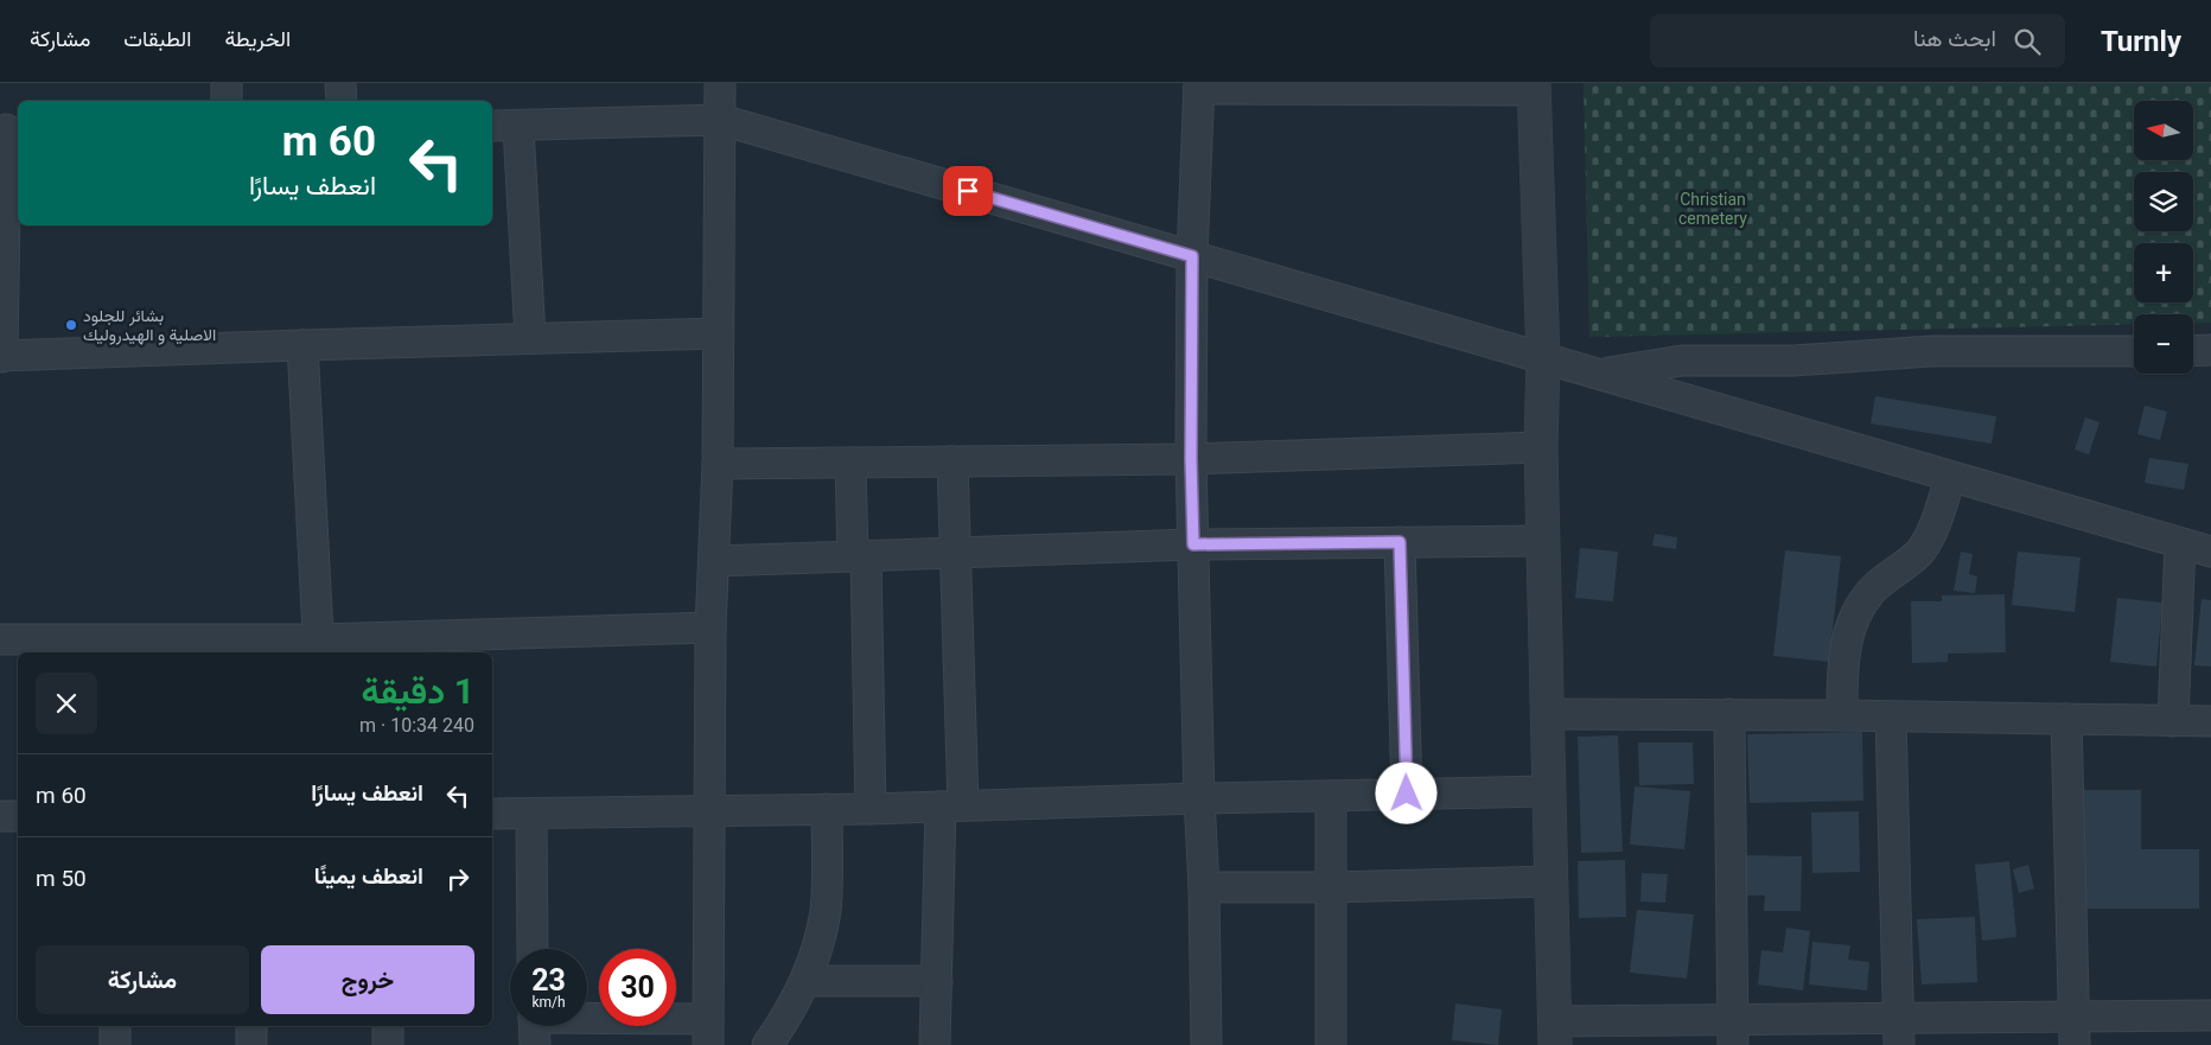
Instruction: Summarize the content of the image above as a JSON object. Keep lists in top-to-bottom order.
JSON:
{
  "parks": ["Christian cemetery"],
  "places": ["بشائر للجلود الاصلية و الهيدروليك"],
  "north": "left",
  "page": {
    "header": "Turnly",
    "search": "ابحث هنا",
    "nav": ["الخريطة", "الطبقات", "مشاركة"],
    "map_buttons": ["+", "−"],
    "turn": ["60 m", "انعطف يسارًا"],
    "heading": ["1 دقيقة", "240 m · 10:34"],
    "list": [
      {
        "name": "انعطف يسارًا",
        "value": "60 m"
      },
      {
        "name": "انعطف يمينًا",
        "value": "50 m"
      }
    ],
    "buttons": ["خروج", "مشاركة"],
    "speed": "23 km/h",
    "limit": "30"
  }
}
